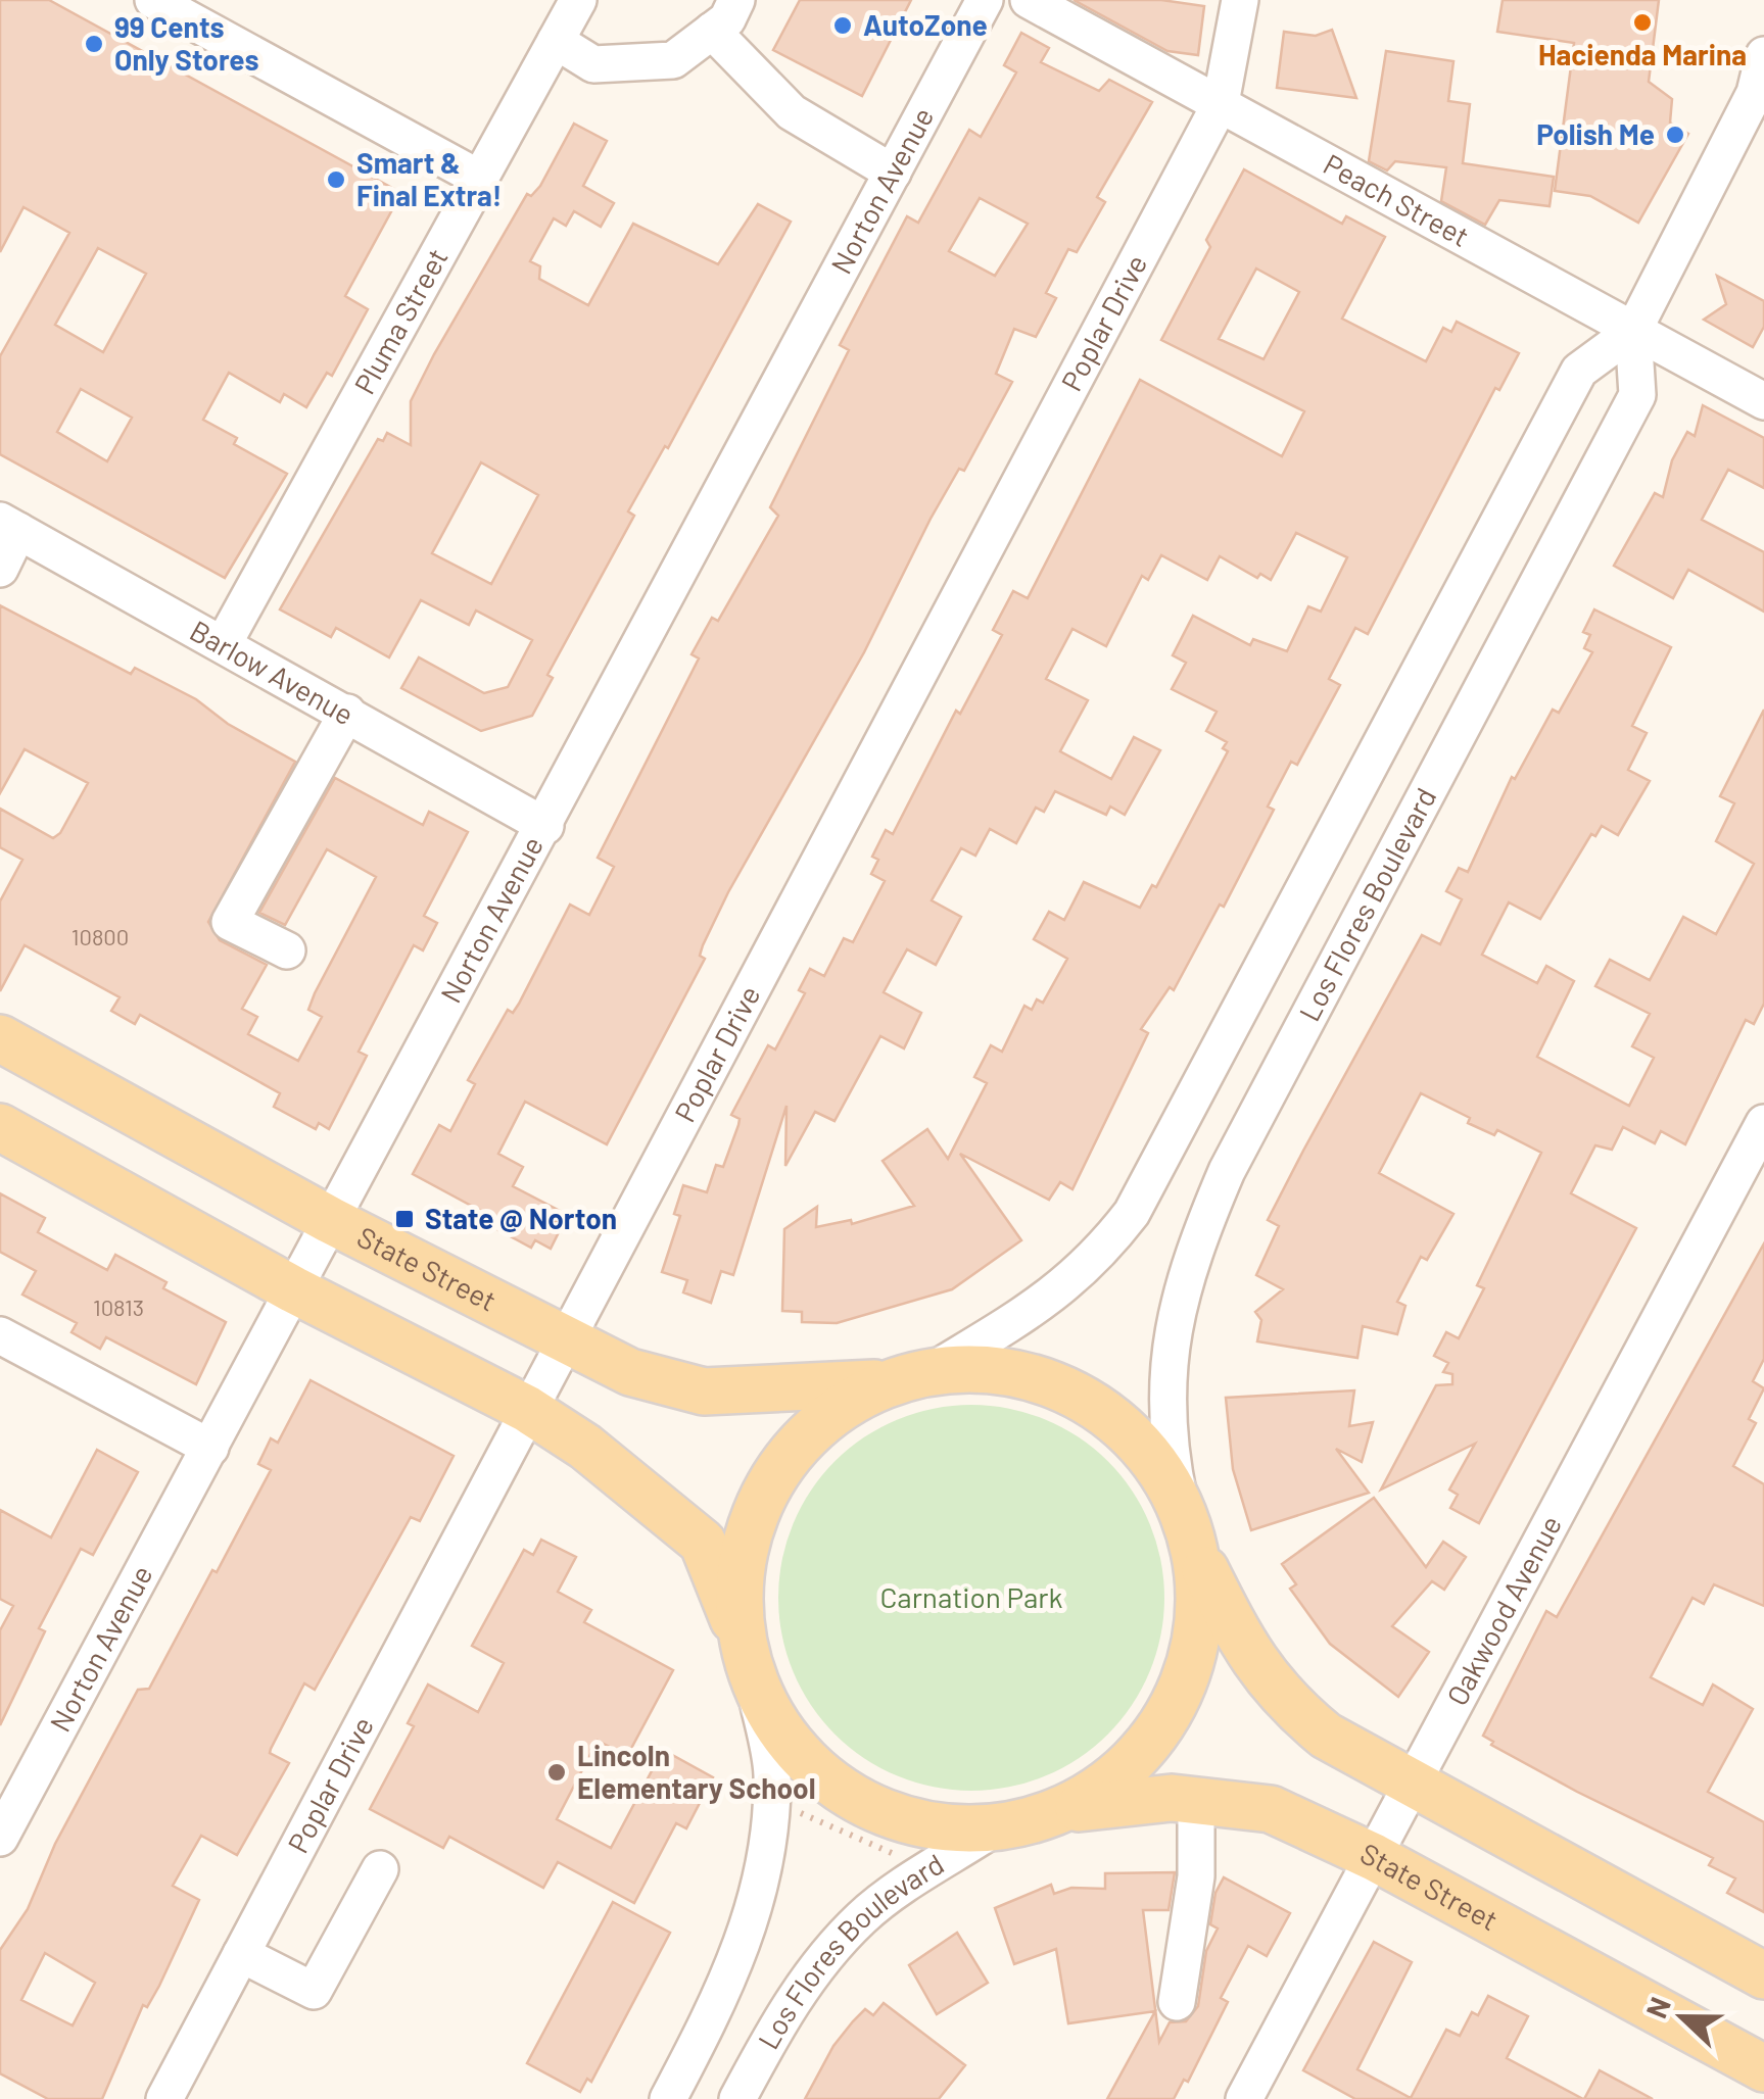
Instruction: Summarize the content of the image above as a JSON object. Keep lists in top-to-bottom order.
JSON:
{
  "streets": {
    "main road": ["State Street"],
    "street": [
      "Norton Avenue",
      "Peach Street",
      "Pluma Street",
      "Poplar Drive",
      "Barlow Avenue",
      "Los Flores Boulevard",
      "Oakwood Avenue"
    ]
  },
  "crossings": [
    ["Norton Avenue", "Barlow Avenue"],
    ["Norton Avenue", "State Street"],
    ["Peach Street", "Poplar Drive"],
    ["Peach Street", "Los Flores Boulevard"],
    ["Pluma Street", "Barlow Avenue"],
    ["Poplar Drive", "State Street"],
    ["State Street", "Oakwood Avenue"]
  ],
  "parks": ["Carnation Park"],
  "places": {
    "other": [
      "Hacienda Marina",
      "AutoZone",
      "99 Cents Only Stores",
      "Polish Me",
      "Smart & Final Extra!",
      "Lincoln Elementary School"
    ],
    "transit": ["State @ Norton"]
  },
  "house_numbers": ["10800", "10813"],
  "north": "left"
}
